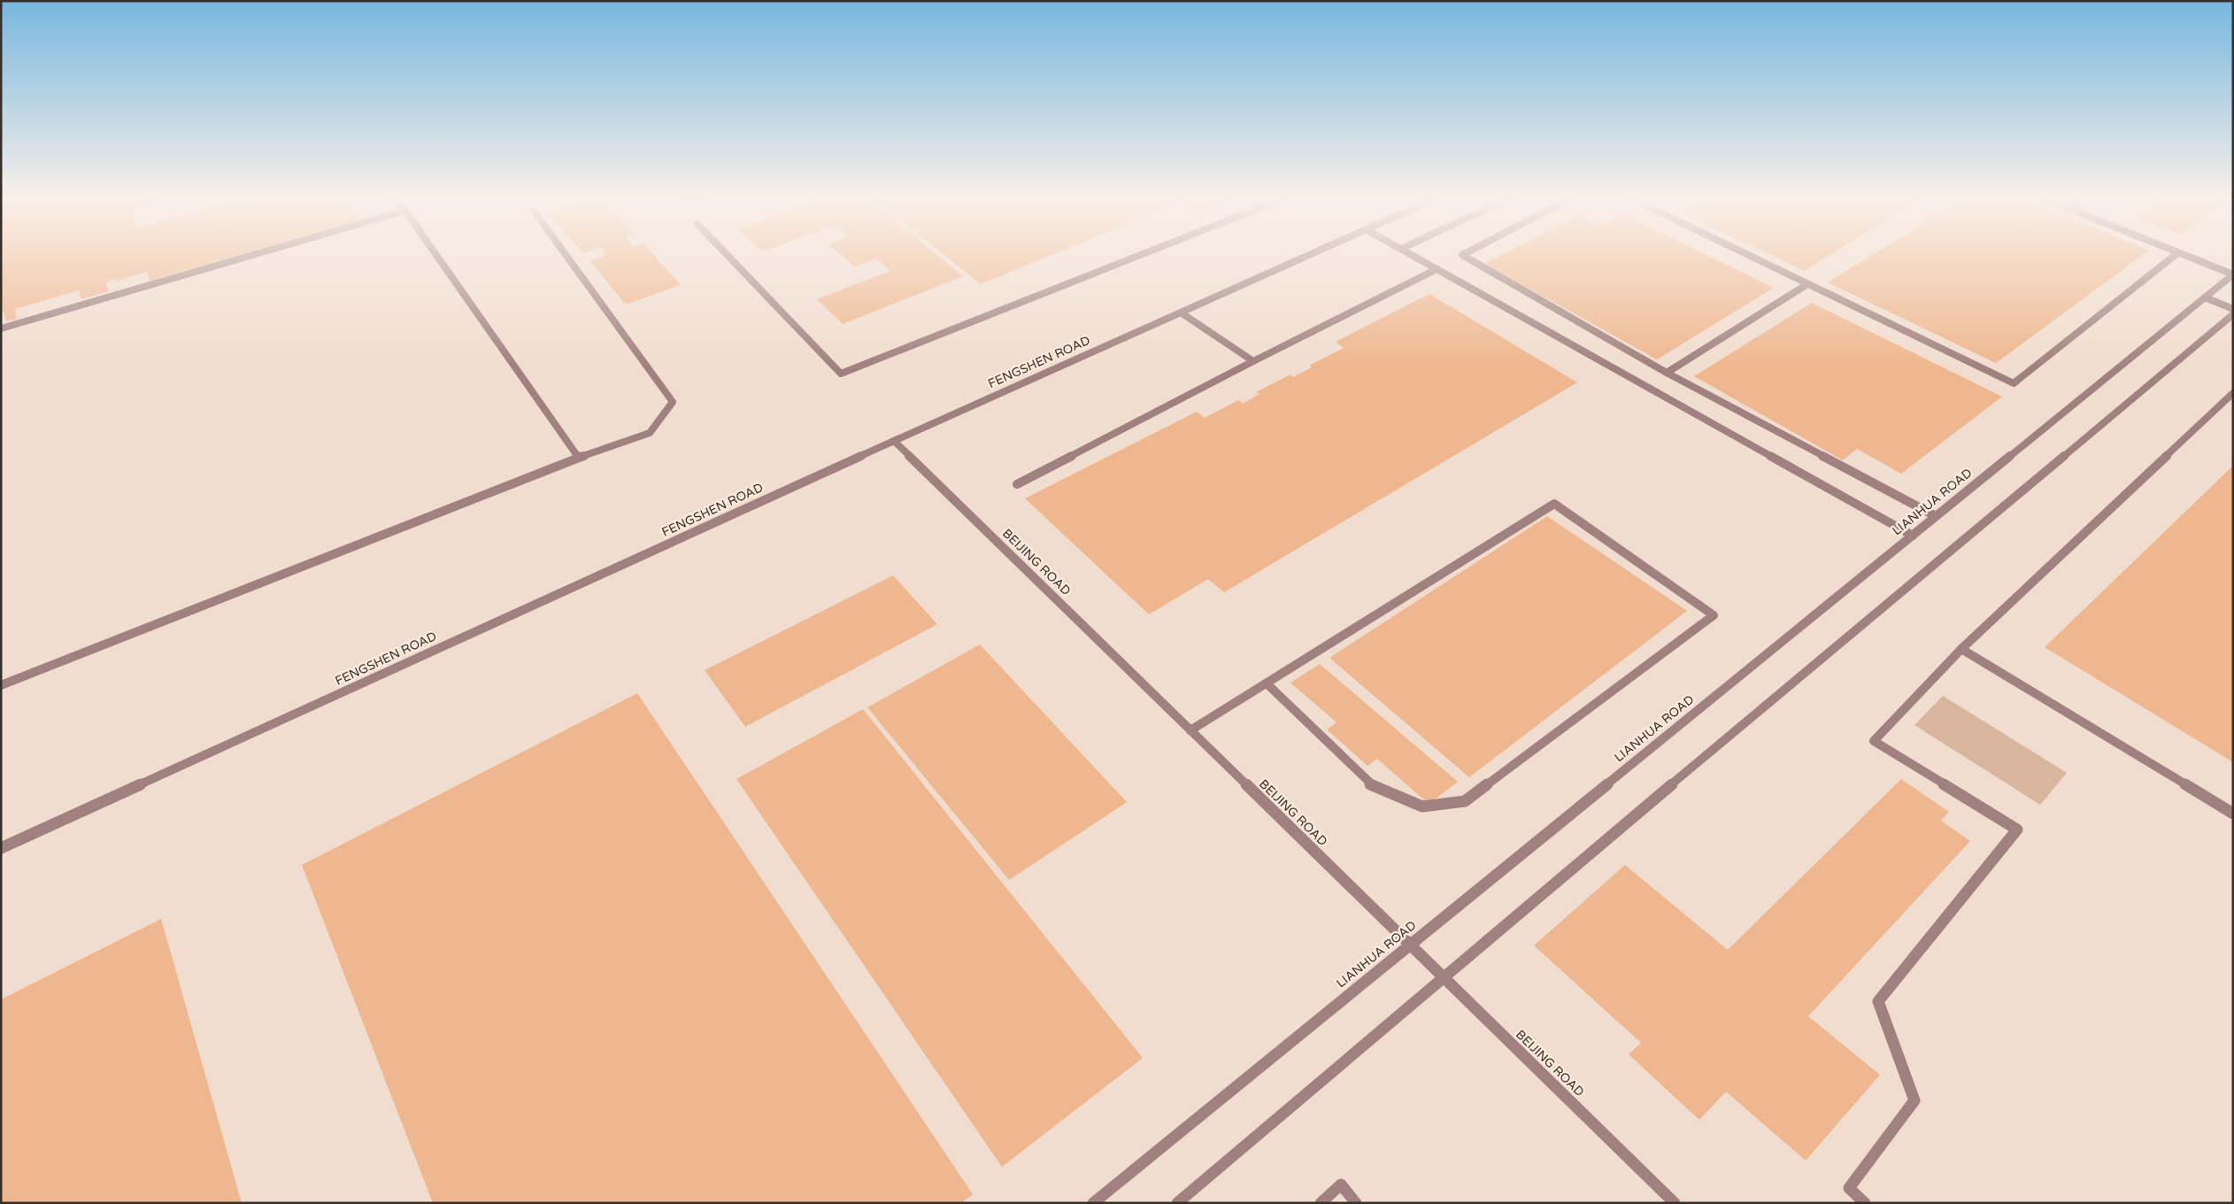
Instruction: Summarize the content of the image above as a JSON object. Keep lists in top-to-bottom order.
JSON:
{
  "streets": {
    "street": ["FENGSHEN ROAD", "LIANHUA ROAD", "BEIJING ROAD"]
  },
  "crossings": [
    ["FENGSHEN ROAD", "BEIJING ROAD"],
    ["LIANHUA ROAD", "BEIJING ROAD"]
  ]
}
